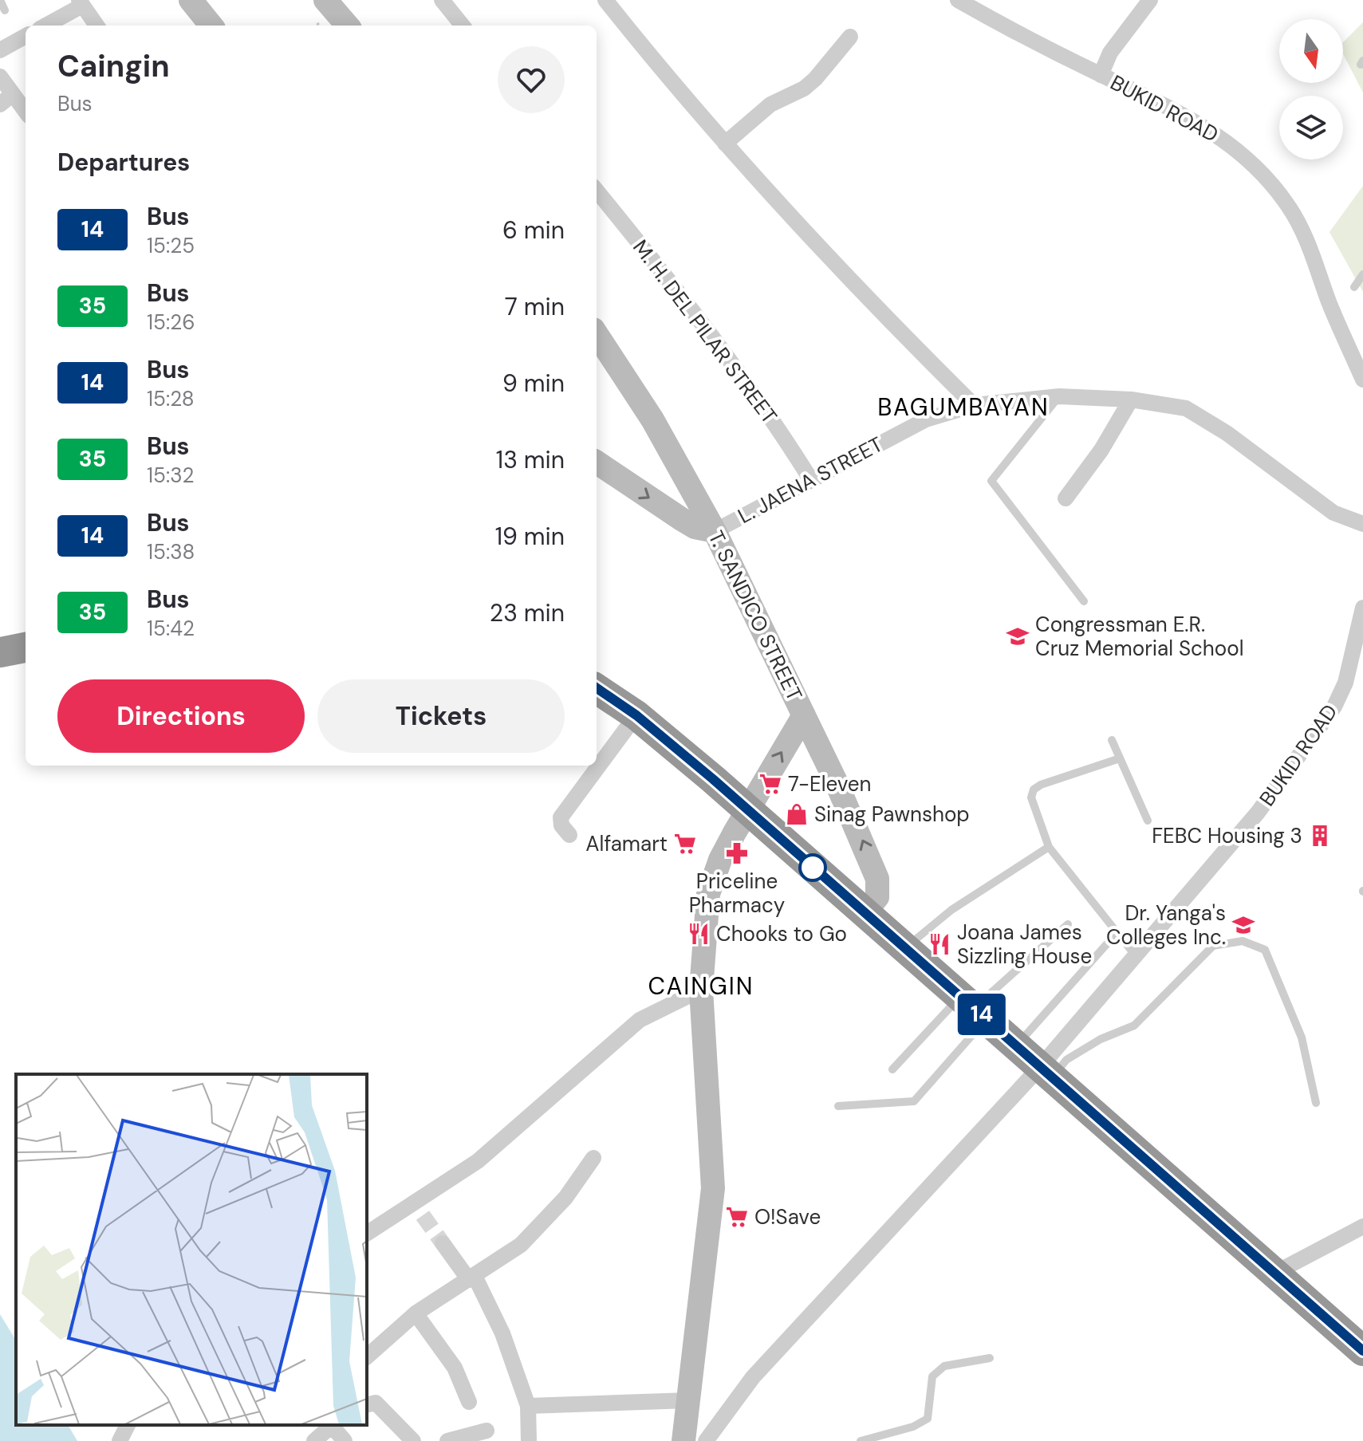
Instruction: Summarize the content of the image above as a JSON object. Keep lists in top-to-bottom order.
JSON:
{
  "streets": {
    "main road": ["T. SANDICO STREET"],
    "street": ["BUKID ROAD", "M. H. DEL PILAR STREET", "L. JAENA STREET"]
  },
  "crossings": [
    ["M. H. DEL PILAR STREET", "L. JAENA STREET"],
    ["L. JAENA STREET", "T. SANDICO STREET"]
  ],
  "districts": ["BAGUMBAYAN", "CAINGIN"],
  "places": {
    "school or university": ["Congressman E.R. Cruz Memorial School", "Dr. Yanga's Colleges Inc."],
    "supermarket": ["7-Eleven", "Alfamart", "O!Save"],
    "shop": ["Sinag Pawnshop"],
    "building": ["FEBC Housing 3"],
    "pharmacy": ["Priceline Pharmacy"],
    "restaurant": ["Chooks to Go", "Joana James Sizzling House"]
  },
  "lines": ["bus line 14"],
  "north": "bottom",
  "page": {
    "on_map": "14",
    "heading": [
      ["Caingin", "Bus"],
      "Departures"
    ],
    "list": [
      {
        "mark": "14",
        "name": "Bus",
        "note": "15:25",
        "value": "6 min"
      },
      {
        "mark": "35",
        "name": "Bus",
        "note": "15:26",
        "value": "7 min"
      },
      {
        "mark": "14",
        "name": "Bus",
        "note": "15:28",
        "value": "9 min"
      },
      {
        "mark": "35",
        "name": "Bus",
        "note": "15:32",
        "value": "13 min"
      },
      {
        "mark": "14",
        "name": "Bus",
        "note": "15:38",
        "value": "19 min"
      },
      {
        "mark": "35",
        "name": "Bus",
        "note": "15:42",
        "value": "23 min"
      }
    ],
    "buttons": ["Directions", "Tickets"]
  }
}
